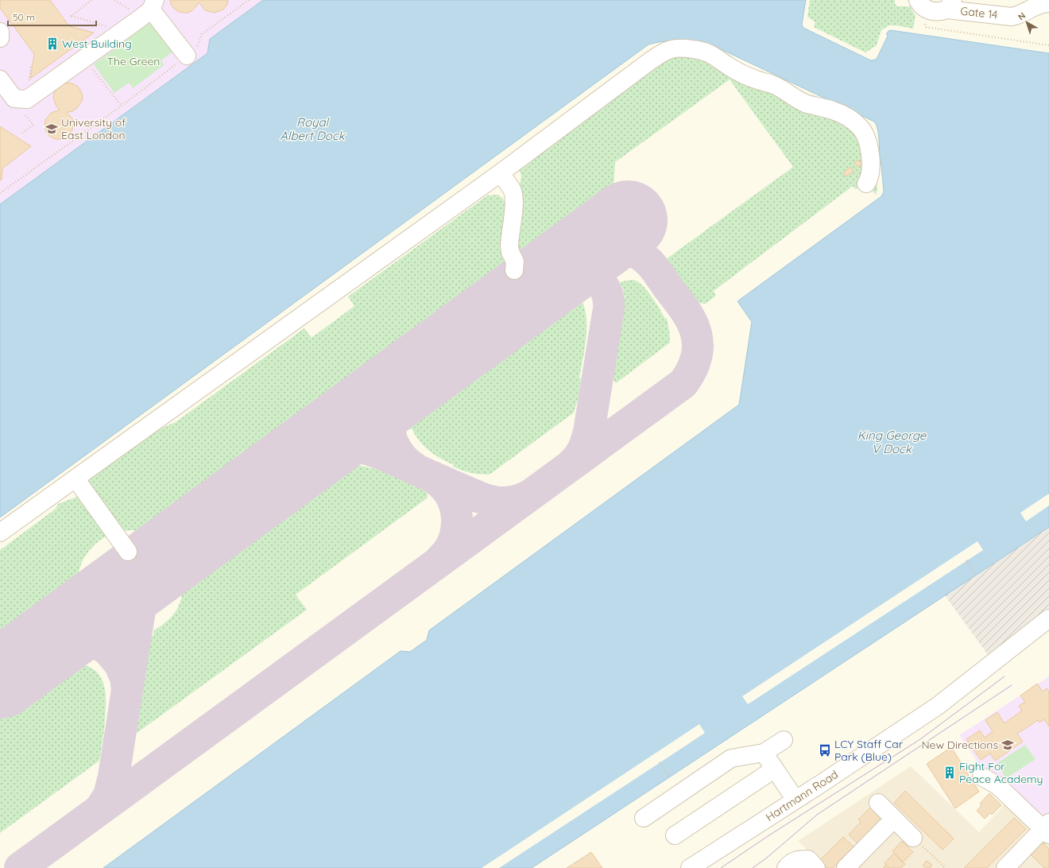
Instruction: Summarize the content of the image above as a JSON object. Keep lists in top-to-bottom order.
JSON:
{
  "streets": {
    "street": ["Gate 14", "Hartmann Road"]
  },
  "water": ["Royal Albert Dock", "King George V Dock"],
  "parks": ["The Green"],
  "places": {
    "building": ["West Building", "Fight For Peace Academy"],
    "school or university": ["University of East London", "New Directions"],
    "bus stop": ["LCY Staff Car Park (Blue)"]
  },
  "scale_bar": "50 m",
  "north": "top left"
}
